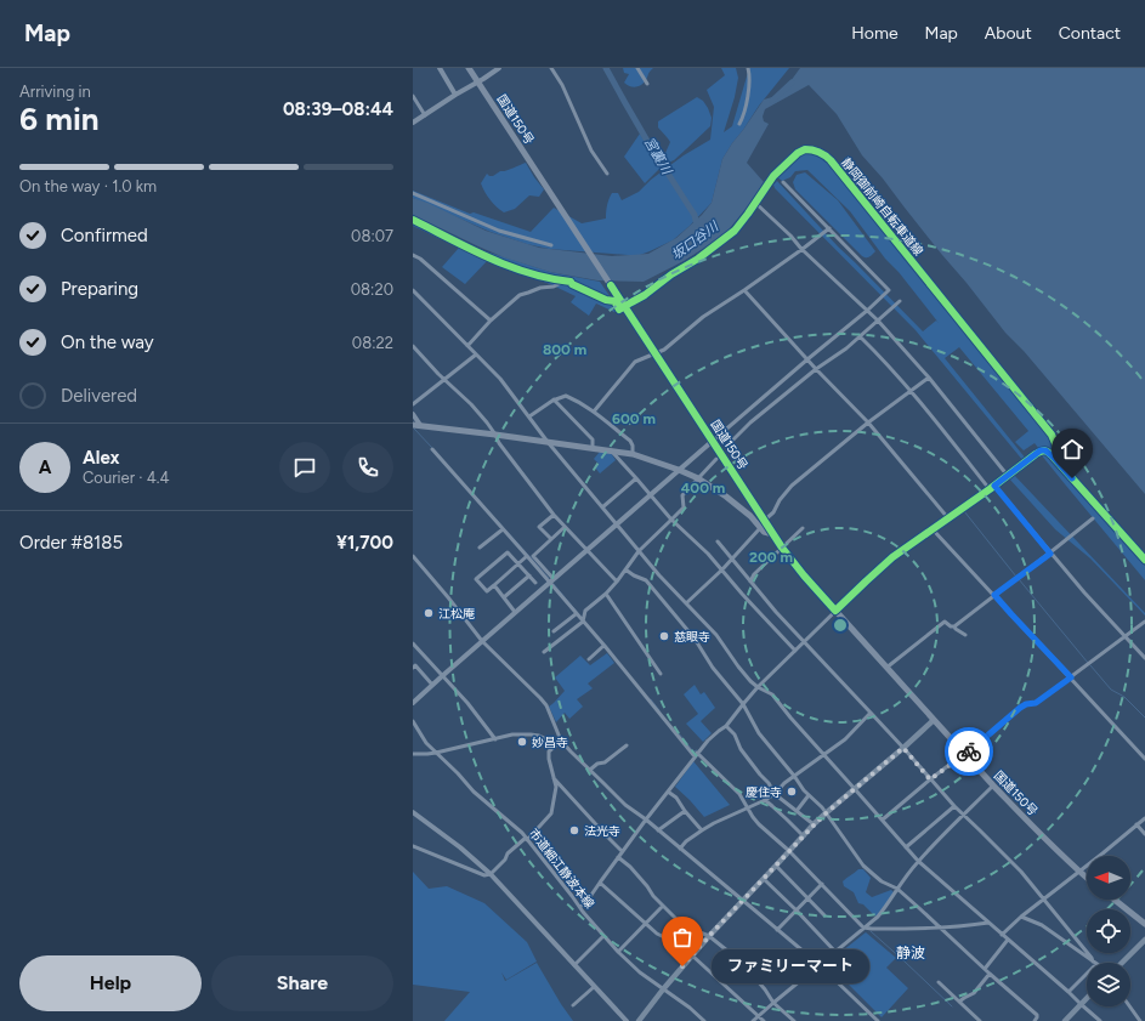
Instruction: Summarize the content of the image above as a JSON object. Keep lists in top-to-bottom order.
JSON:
{
  "streets": {
    "highway": ["国道150号"],
    "street": ["市道細江静波本線"],
    "cycle path": ["静岡御前崎自転車道線"]
  },
  "districts": ["静波"],
  "water": ["宮裏川", "坂口谷川"],
  "places": [
    "江松庵",
    "慈眼寺",
    "妙昌寺",
    "慶住寺",
    "法光寺",
    "ファミリーマート"
  ],
  "north": "left",
  "page": {
    "header": "Map",
    "nav": [
      "Home",
      "Map",
      "About",
      "Contact"
    ],
    "heading": ["6 min", "Arriving in", "08:39–08:44"],
    "panel": [
      "Alex",
      "Courier · 4.4",
      "Order #8185",
      "¥1,700"
    ],
    "bar": "On the way · 1.0 km",
    "list": [
      ["Confirmed", "08:07"],
      ["Preparing", "08:20"],
      ["On the way", "08:22"],
      "Delivered"
    ],
    "round": "A",
    "buttons": ["Help", "Share"],
    "bubble": "ファミリーマート"
  },
  "rings": [
    "800 m",
    "600 m",
    "400 m",
    "200 m"
  ]
}
